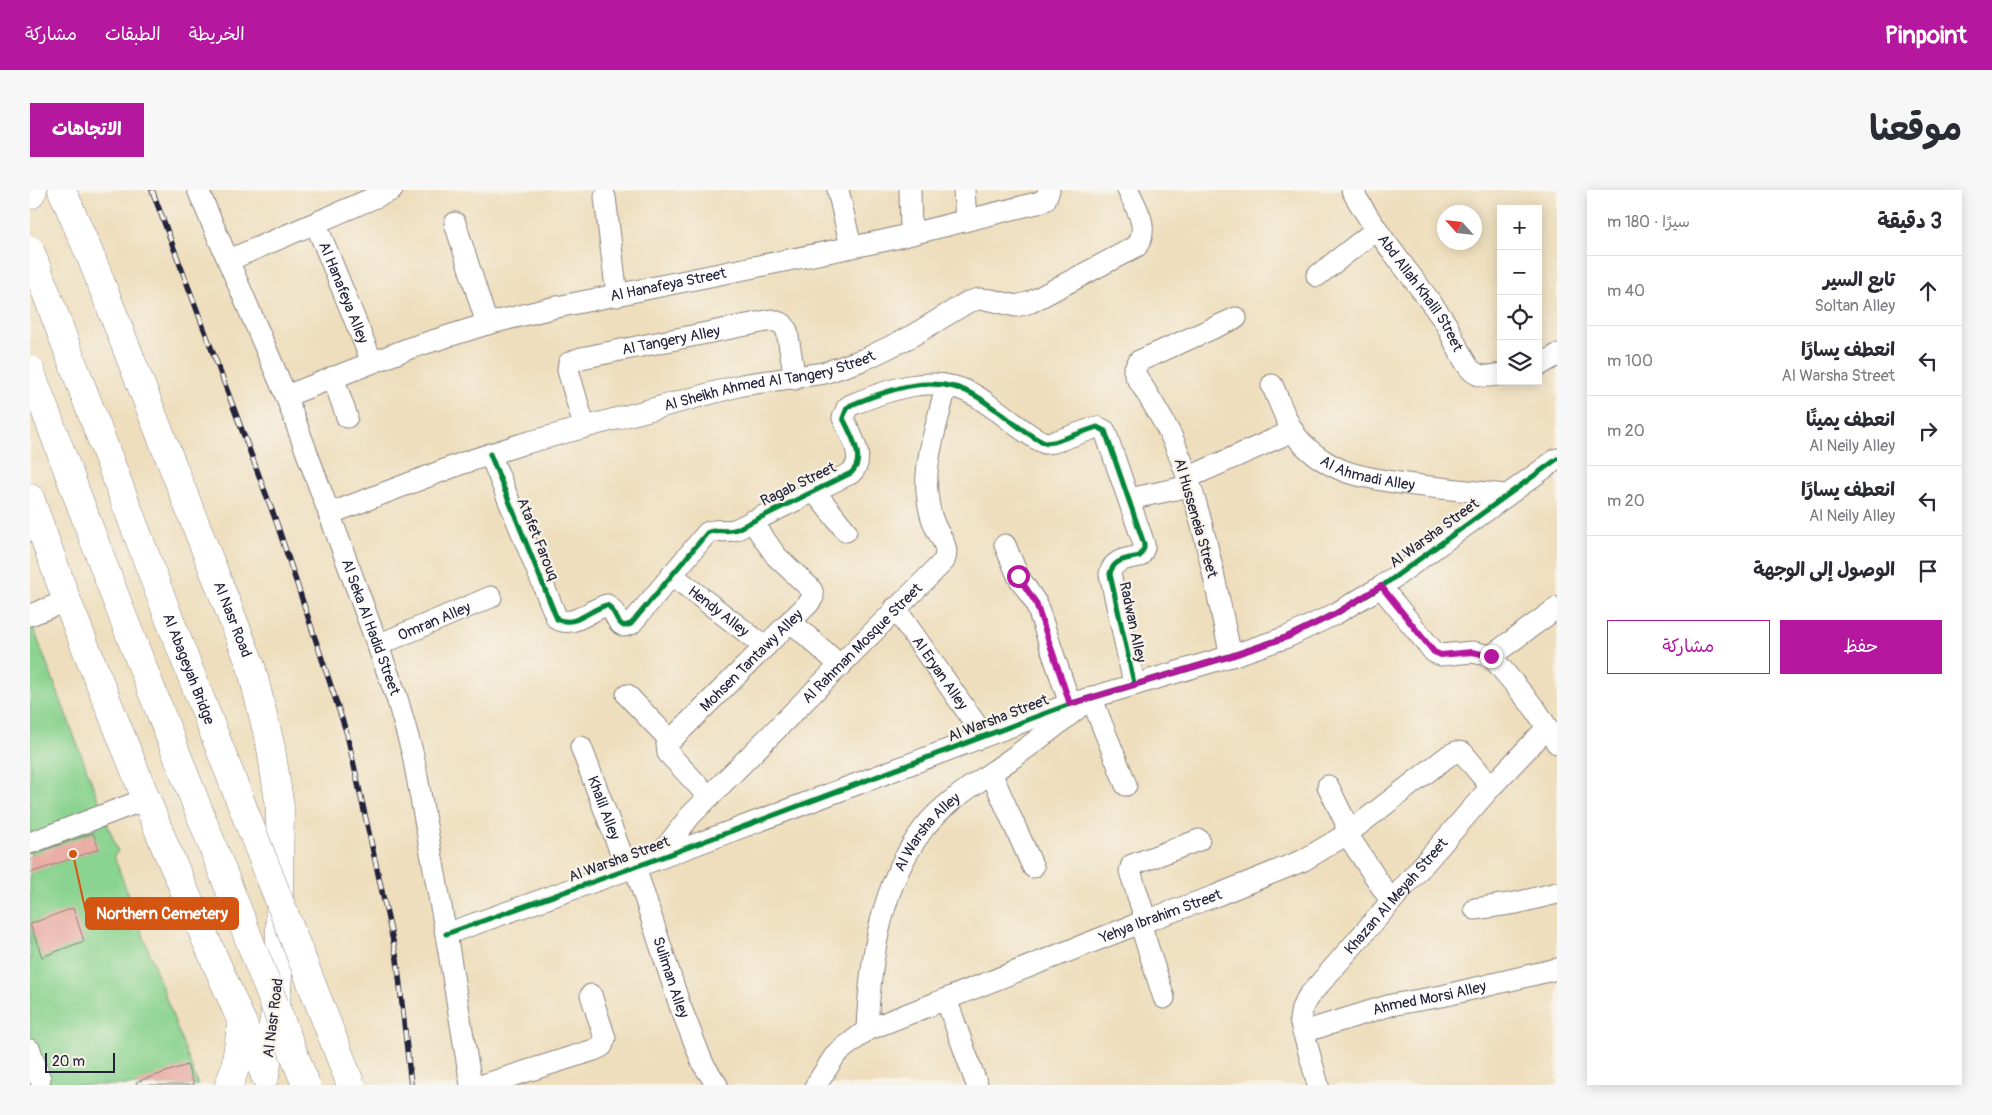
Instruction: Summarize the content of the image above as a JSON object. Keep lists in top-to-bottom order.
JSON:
{
  "streets": {
    "main road": ["Al Nasr Road", "Al Abageyah Bridge"],
    "street": [
      "Al Hanafeya Street",
      "Al Hanafeya Alley",
      "Abd Allah Khalil Street",
      "Al Tangery Alley",
      "Al Sheikh Ahmed Al Tangery Street",
      "Al Ahmadi Alley",
      "Ragab Street",
      "Al Husseneia Street",
      "Al Warsha Street",
      "Atafet Farouq",
      "Hendy Alley",
      "Omran Alley",
      "Radwan Alley",
      "Al Seka Al Hadid Street",
      "Al Rahman Mosque Street",
      "Mohsen Tantawy Alley",
      "Al Eryan Alley",
      "Khalil Alley",
      "Al Warsha Alley",
      "Khazan Al Meyah Street",
      "Yehya Ibrahim Street",
      "Suliman Alley",
      "Ahmed Morsi Alley"
    ]
  },
  "crossings": [
    ["Al Hanafeya Street", "Al Hanafeya Alley"],
    ["Al Hanafeya Street", "Al Seka Al Hadid Street"],
    ["Al Tangery Alley", "Al Sheikh Ahmed Al Tangery Street"],
    ["Al Sheikh Ahmed Al Tangery Street", "Atafet Farouq"],
    ["Al Sheikh Ahmed Al Tangery Street", "Al Seka Al Hadid Street"],
    ["Al Ahmadi Alley", "Al Warsha Street"],
    ["Ragab Street", "Atafet Farouq"],
    ["Ragab Street", "Hendy Alley"],
    ["Ragab Street", "Radwan Alley"],
    ["Ragab Street", "Al Rahman Mosque Street"],
    ["Ragab Street", "Mohsen Tantawy Alley"],
    ["Al Husseneia Street", "Al Warsha Street"],
    ["Al Warsha Street", "Radwan Alley"],
    ["Al Warsha Street", "Al Seka Al Hadid Street"],
    ["Al Warsha Street", "Al Rahman Mosque Street"],
    ["Al Warsha Street", "Al Eryan Alley"],
    ["Al Warsha Street", "Khalil Alley"],
    ["Al Warsha Street", "Al Warsha Alley"],
    ["Al Warsha Street", "Suliman Alley"],
    ["Hendy Alley", "Mohsen Tantawy Alley"],
    ["Omran Alley", "Al Seka Al Hadid Street"],
    ["Al Rahman Mosque Street", "Al Eryan Alley"],
    ["Khalil Alley", "Suliman Alley"],
    ["Al Warsha Alley", "Yehya Ibrahim Street"],
    ["Khazan Al Meyah Street", "Yehya Ibrahim Street"],
    ["Khazan Al Meyah Street", "Ahmed Morsi Alley"]
  ],
  "places": ["Northern Cemetery"],
  "scale_bar": "20 m",
  "north": "top left",
  "page": {
    "header": "Pinpoint",
    "nav": ["الخريطة", "الطبقات", "مشاركة"],
    "title": "موقعنا",
    "buttons": [
      "الاتجاهات",
      ["حفظ", "مشاركة"]
    ],
    "heading": ["3 دقيقة", "سيرًا · 180 m"],
    "map_buttons": ["+", "−"],
    "list": [
      ["تابع السير", "Soltan Alley", "40 m"],
      ["انعطف يسارًا", "Al Warsha Street", "100 m"],
      ["انعطف يمينًا", "Al Neily Alley", "20 m"],
      ["انعطف يسارًا", "Al Neily Alley", "20 m"],
      "الوصول إلى الوجهة"
    ],
    "scale": "20 m"
  }
}
